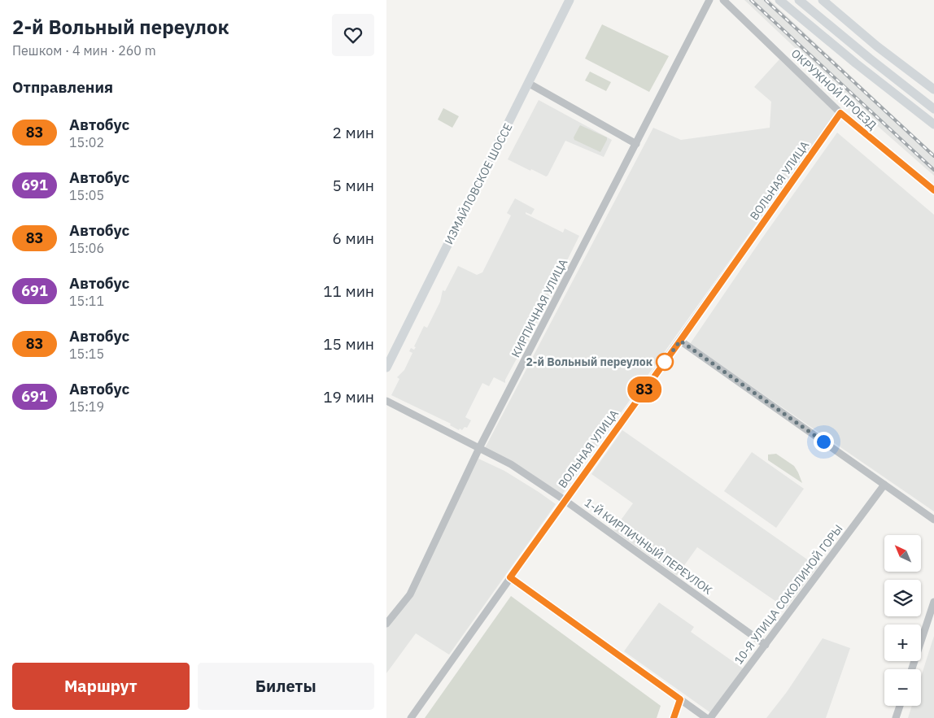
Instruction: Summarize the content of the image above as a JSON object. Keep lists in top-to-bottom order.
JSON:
{
  "streets": {
    "main road": ["ИЗМАЙЛОВСКОЕ ШОССЕ"],
    "street": [
      "ОКРУЖНОЙ ПРОЕЗД",
      "ВОЛЬНАЯ УЛИЦА",
      "КИРПИЧНАЯ УЛИЦА",
      "1-Й КИРПИЧНЫЙ ПЕРЕУЛОК",
      "10-Я УЛИЦА СОКОЛИНОЙ ГОРЫ"
    ]
  },
  "crossings": [
    ["ОКРУЖНОЙ ПРОЕЗД", "ВОЛЬНАЯ УЛИЦА"],
    ["ВОЛЬНАЯ УЛИЦА", "1-Й КИРПИЧНЫЙ ПЕРЕУЛОК"],
    ["КИРПИЧНАЯ УЛИЦА", "1-Й КИРПИЧНЫЙ ПЕРЕУЛОК"],
    ["1-Й КИРПИЧНЫЙ ПЕРЕУЛОК", "10-Я УЛИЦА СОКОЛИНОЙ ГОРЫ"]
  ],
  "places": ["2-й Вольный переулок"],
  "lines": ["bus line 83"],
  "north": "top left",
  "page": {
    "heading": [
      ["2-й Вольный переулок", "Пешком · 4 мин · 260 m"],
      "Отправления"
    ],
    "on_map": "83",
    "list": [
      {
        "mark": "83",
        "name": "Автобус",
        "note": "15:02",
        "value": "2 мин"
      },
      {
        "mark": "691",
        "name": "Автобус",
        "note": "15:05",
        "value": "5 мин"
      },
      {
        "mark": "83",
        "name": "Автобус",
        "note": "15:06",
        "value": "6 мин"
      },
      {
        "mark": "691",
        "name": "Автобус",
        "note": "15:11",
        "value": "11 мин"
      },
      {
        "mark": "83",
        "name": "Автобус",
        "note": "15:15",
        "value": "15 мин"
      },
      {
        "mark": "691",
        "name": "Автобус",
        "note": "15:19",
        "value": "19 мин"
      }
    ],
    "map_buttons": ["+", "−"],
    "buttons": ["Маршрут", "Билеты"]
  }
}
